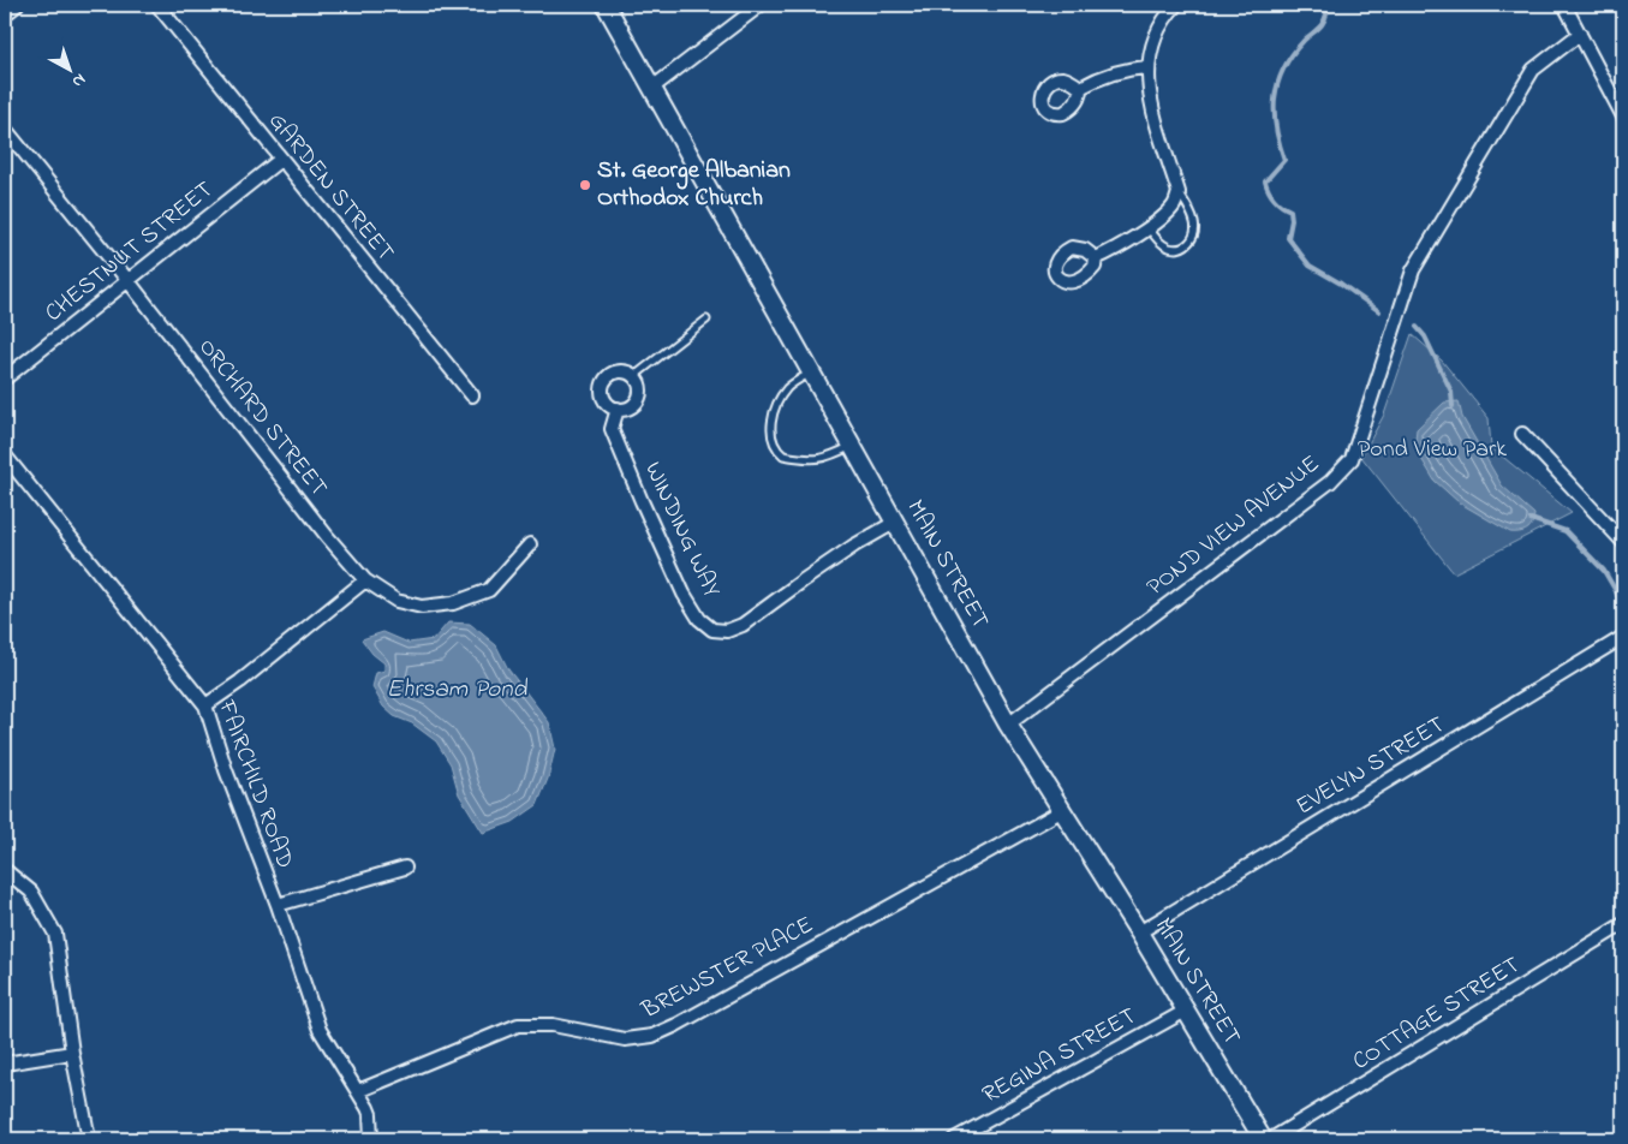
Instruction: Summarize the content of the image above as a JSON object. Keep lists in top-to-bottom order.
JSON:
{
  "streets": {
    "main road": ["MAIN STREET"],
    "street": [
      "GARDEN STREET",
      "CHESTNUT STREET",
      "ORCHARD STREET",
      "POND VIEW AVENUE",
      "WINDING WAY",
      "EVELYN STREET",
      "FAIRCHILD ROAD",
      "BREWSTER PLACE",
      "COTTAGE STREET",
      "REGINA STREET"
    ]
  },
  "crossings": [
    ["GARDEN STREET", "CHESTNUT STREET"],
    ["CHESTNUT STREET", "ORCHARD STREET"],
    ["POND VIEW AVENUE", "MAIN STREET"],
    ["WINDING WAY", "MAIN STREET"],
    ["MAIN STREET", "EVELYN STREET"],
    ["MAIN STREET", "BREWSTER PLACE"],
    ["MAIN STREET", "REGINA STREET"],
    ["FAIRCHILD ROAD", "BREWSTER PLACE"]
  ],
  "water": ["Ehrsam Pond"],
  "parks": ["Pond View Park"],
  "places": ["St. George Albanian Orthodox Church"],
  "north": "bottom right"
}
